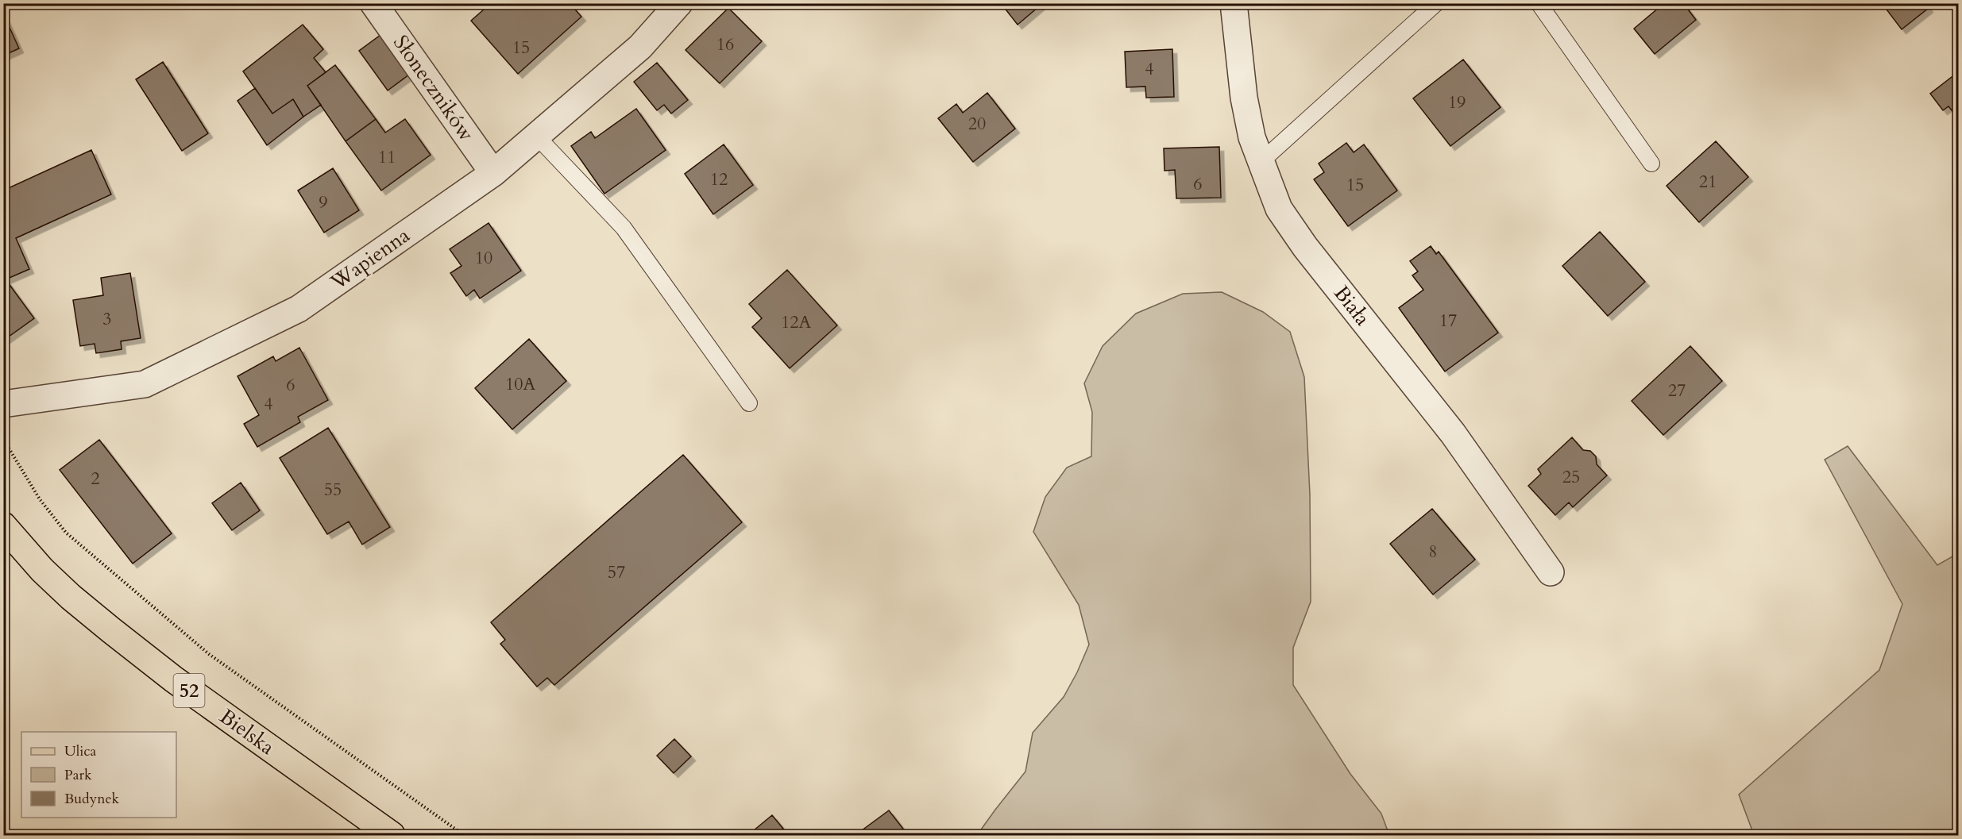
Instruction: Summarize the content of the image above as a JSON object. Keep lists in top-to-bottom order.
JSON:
{
  "streets": {
    "main road": ["52", "Bielska"],
    "street": ["Słoneczników", "Wapienna", "Biała"]
  },
  "crossings": [
    ["Słoneczników", "Wapienna"]
  ],
  "house_numbers": [
    "16",
    "15",
    "4",
    "19",
    "20",
    "11",
    "12",
    "21",
    "6",
    "15",
    "9",
    "10",
    "3",
    "17",
    "12A",
    "10A",
    "6",
    "27",
    "4",
    "25",
    "2",
    "55",
    "8",
    "57"
  ],
  "legend": ["Ulica", "Park", "Budynek"]
}
